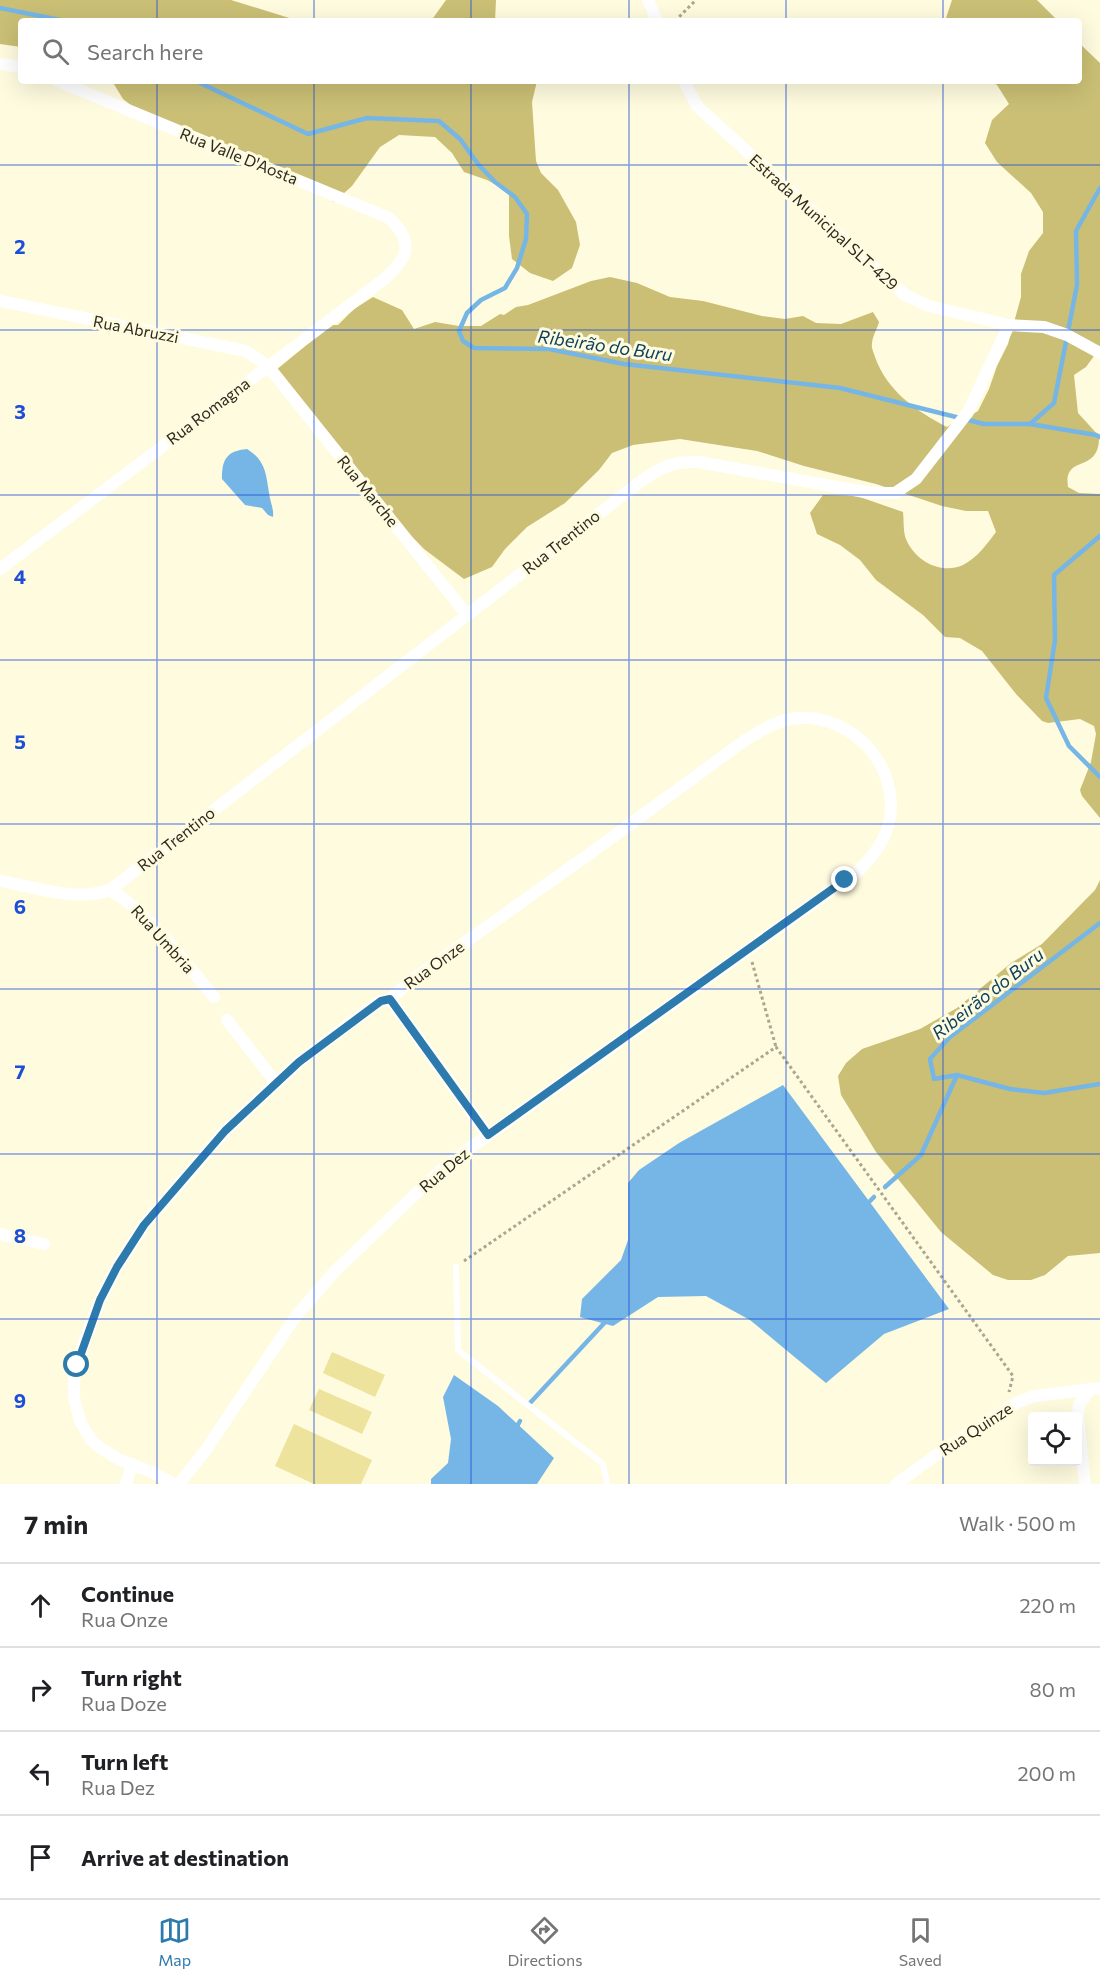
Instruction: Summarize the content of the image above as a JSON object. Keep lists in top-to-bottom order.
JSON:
{
  "streets": {
    "street": [
      "Rua Valle D'Aosta",
      "Estrada Municipal SLT-429",
      "Rua Abruzzi",
      "Rua Romagna",
      "Rua Marche",
      "Rua Trentino",
      "Rua Umbria",
      "Rua Onze",
      "Rua Dez",
      "Rua Quinze"
    ]
  },
  "crossings": [
    ["Rua Valle D'Aosta", "Rua Romagna"],
    ["Estrada Municipal SLT-429", "Rua Trentino"],
    ["Rua Abruzzi", "Rua Romagna"],
    ["Rua Abruzzi", "Rua Marche"],
    ["Rua Romagna", "Rua Marche"],
    ["Rua Marche", "Rua Trentino"],
    ["Rua Trentino", "Rua Umbria"],
    ["Rua Onze", "Rua Dez"]
  ],
  "water": ["Ribeirão do Buru"],
  "page": {
    "search": "Search here",
    "heading": ["7 min", "Walk · 500 m"],
    "list": [
      ["Continue", "Rua Onze", "220 m"],
      ["Turn right", "Rua Doze", "80 m"],
      ["Turn left", "Rua Dez", "200 m"],
      "Arrive at destination"
    ],
    "nav": ["Map", "Directions", "Saved"]
  },
  "grid": {
    "rows": [
      "2",
      "3",
      "4",
      "5",
      "6",
      "7",
      "8",
      "9"
    ]
  }
}
